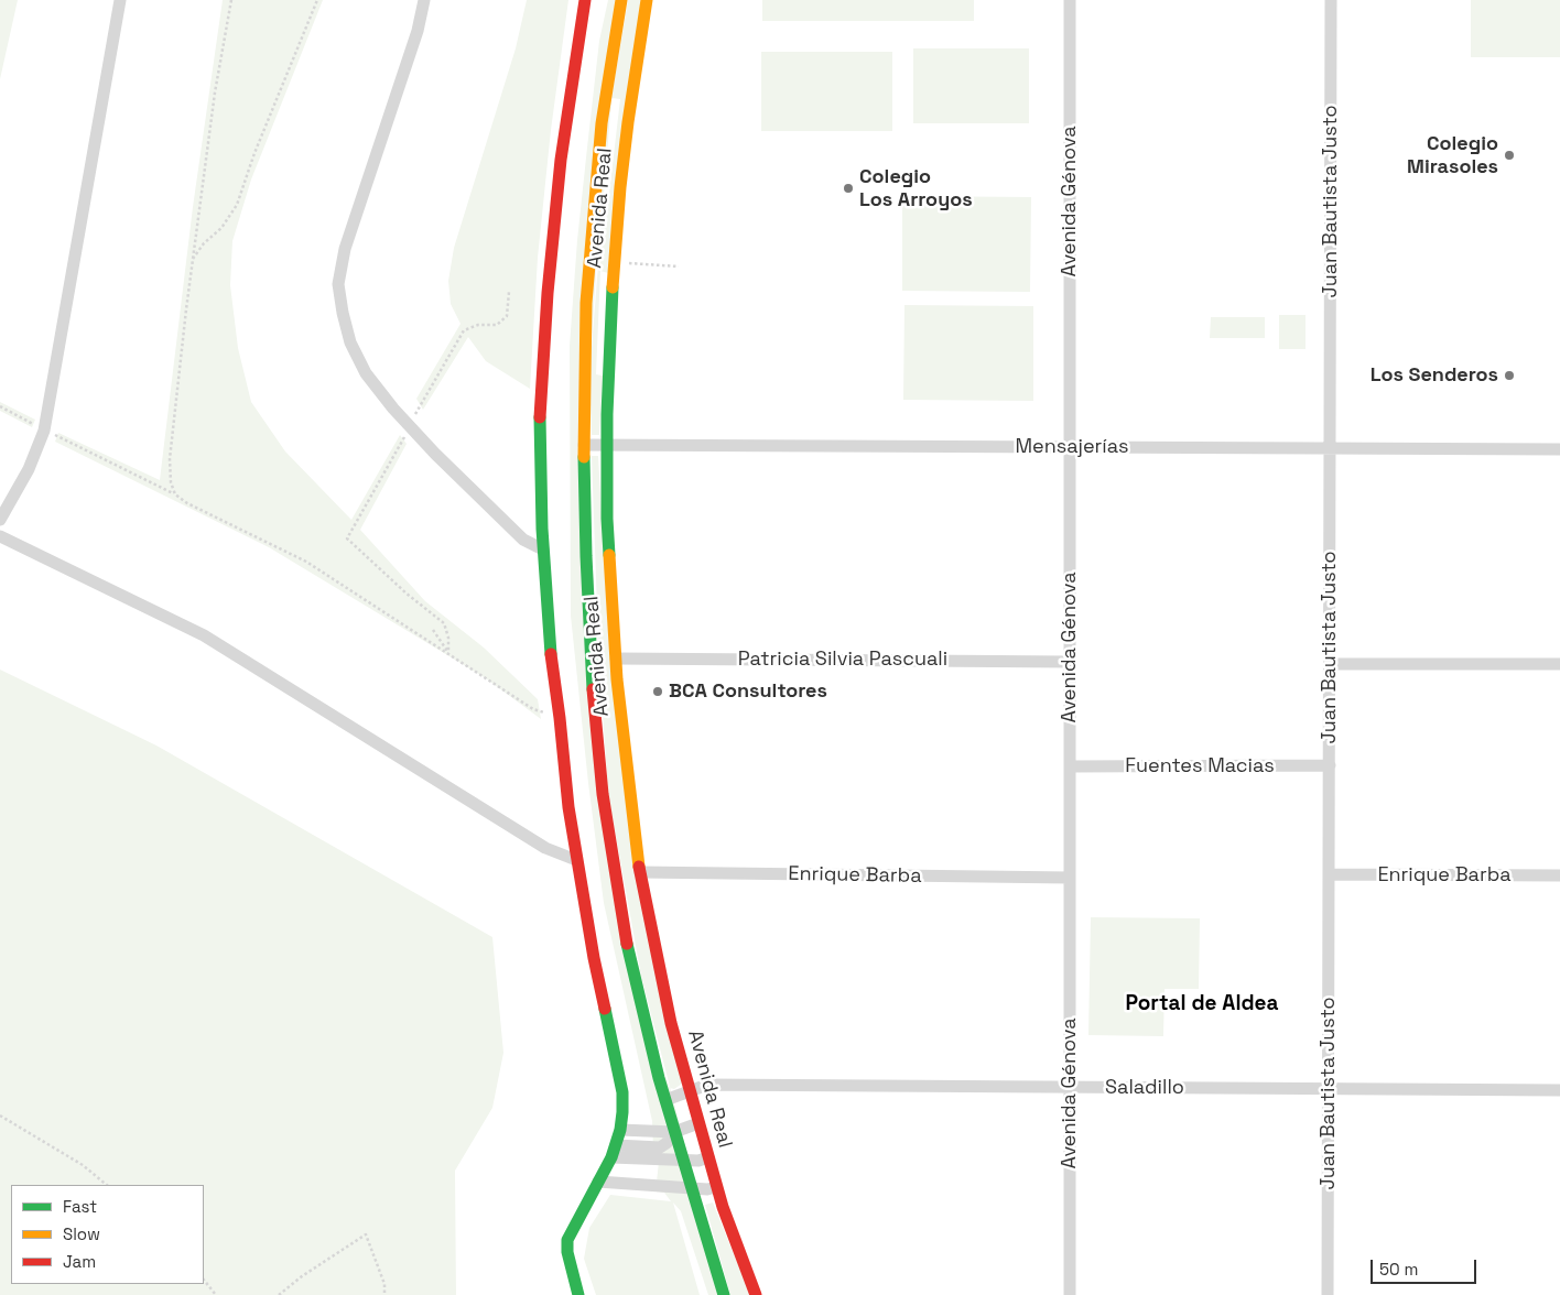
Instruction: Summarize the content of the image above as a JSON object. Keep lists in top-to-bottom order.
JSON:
{
  "streets": {
    "main road": ["Avenida Real"],
    "street": [
      "Avenida Génova",
      "Juan Bautista Justo",
      "Mensajerías",
      "Patricia Silvia Pascuali",
      "Fuentes Macias",
      "Enrique Barba",
      "Saladillo"
    ]
  },
  "crossings": [
    ["Avenida Génova", "Mensajerías"],
    ["Avenida Génova", "Patricia Silvia Pascuali"],
    ["Avenida Génova", "Fuentes Macias"],
    ["Avenida Génova", "Enrique Barba"],
    ["Avenida Génova", "Saladillo"],
    ["Juan Bautista Justo", "Mensajerías"],
    ["Juan Bautista Justo", "Fuentes Macias"],
    ["Juan Bautista Justo", "Enrique Barba"],
    ["Juan Bautista Justo", "Saladillo"],
    ["Avenida Real", "Mensajerías"],
    ["Avenida Real", "Patricia Silvia Pascuali"],
    ["Avenida Real", "Enrique Barba"],
    ["Avenida Real", "Saladillo"]
  ],
  "districts": ["Portal de Aldea"],
  "places": [
    "Colegio Mirasoles",
    "Colegio Los Arroyos",
    "Los Senderos",
    "BCA Consultores"
  ],
  "legend": ["Fast", "Slow", "Jam"],
  "scale_bar": "50 m"
}
